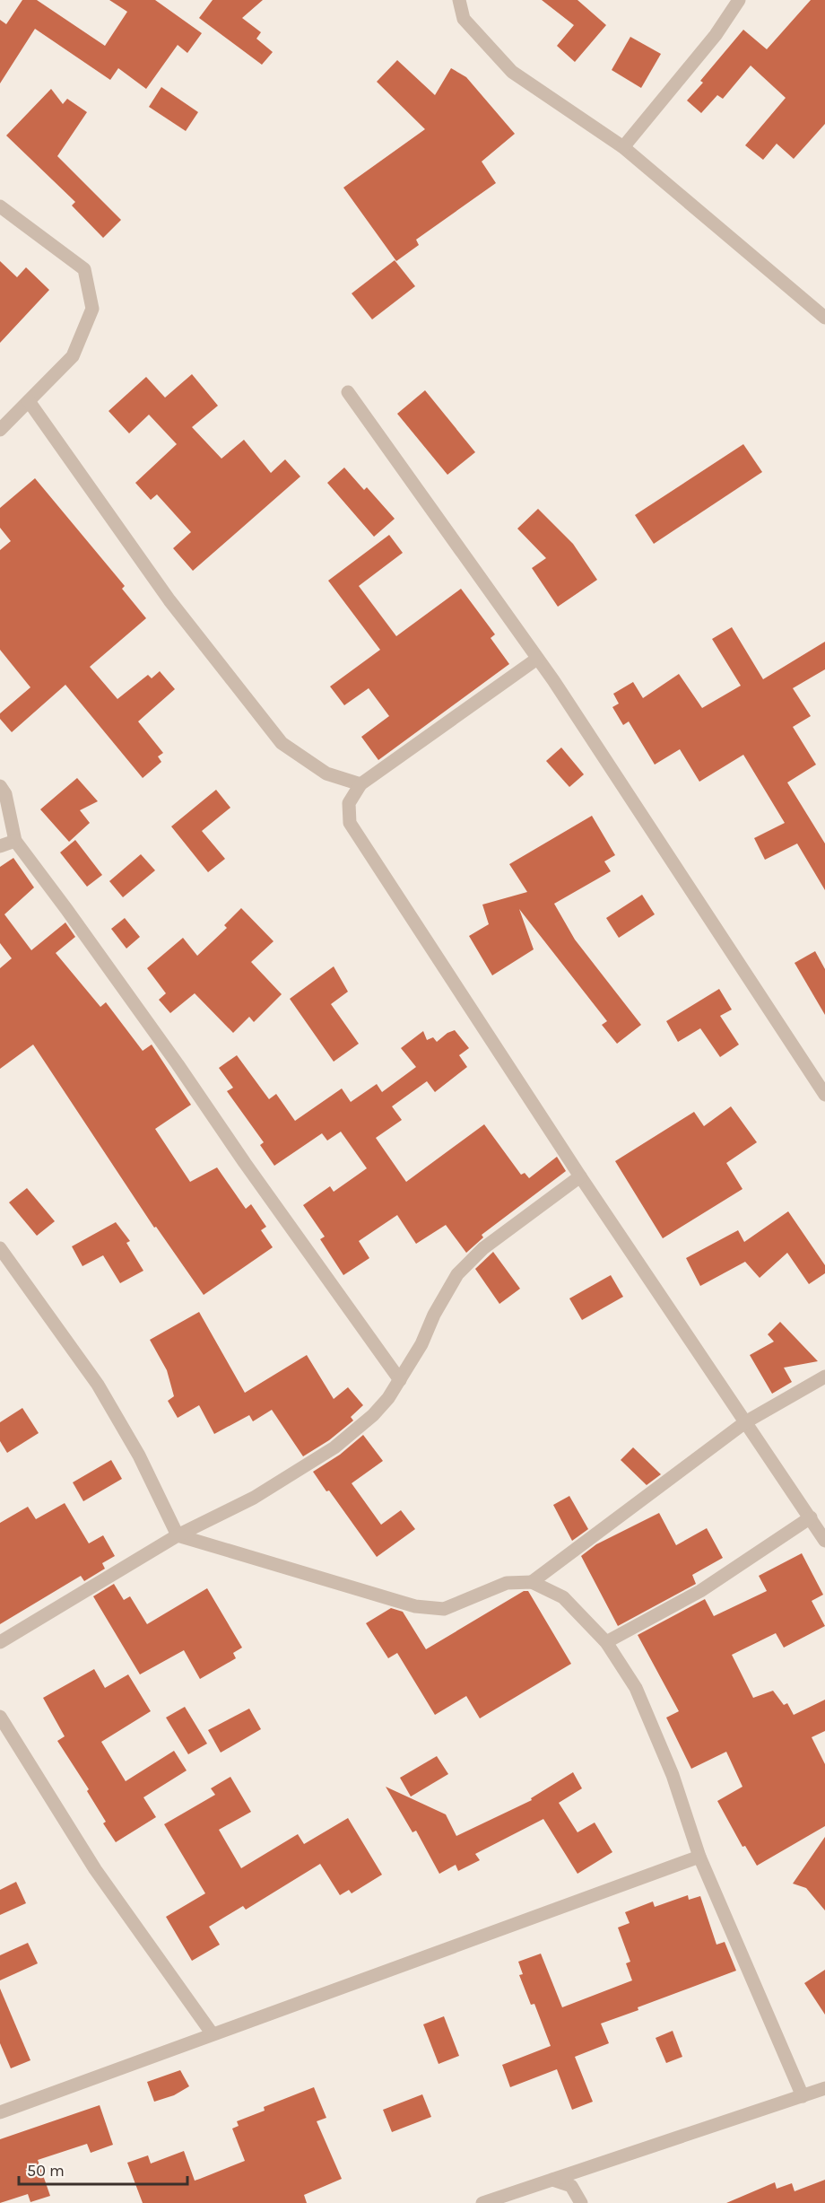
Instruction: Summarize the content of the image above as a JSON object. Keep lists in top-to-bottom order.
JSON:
{
  "scale_bar": "50 m"
}
